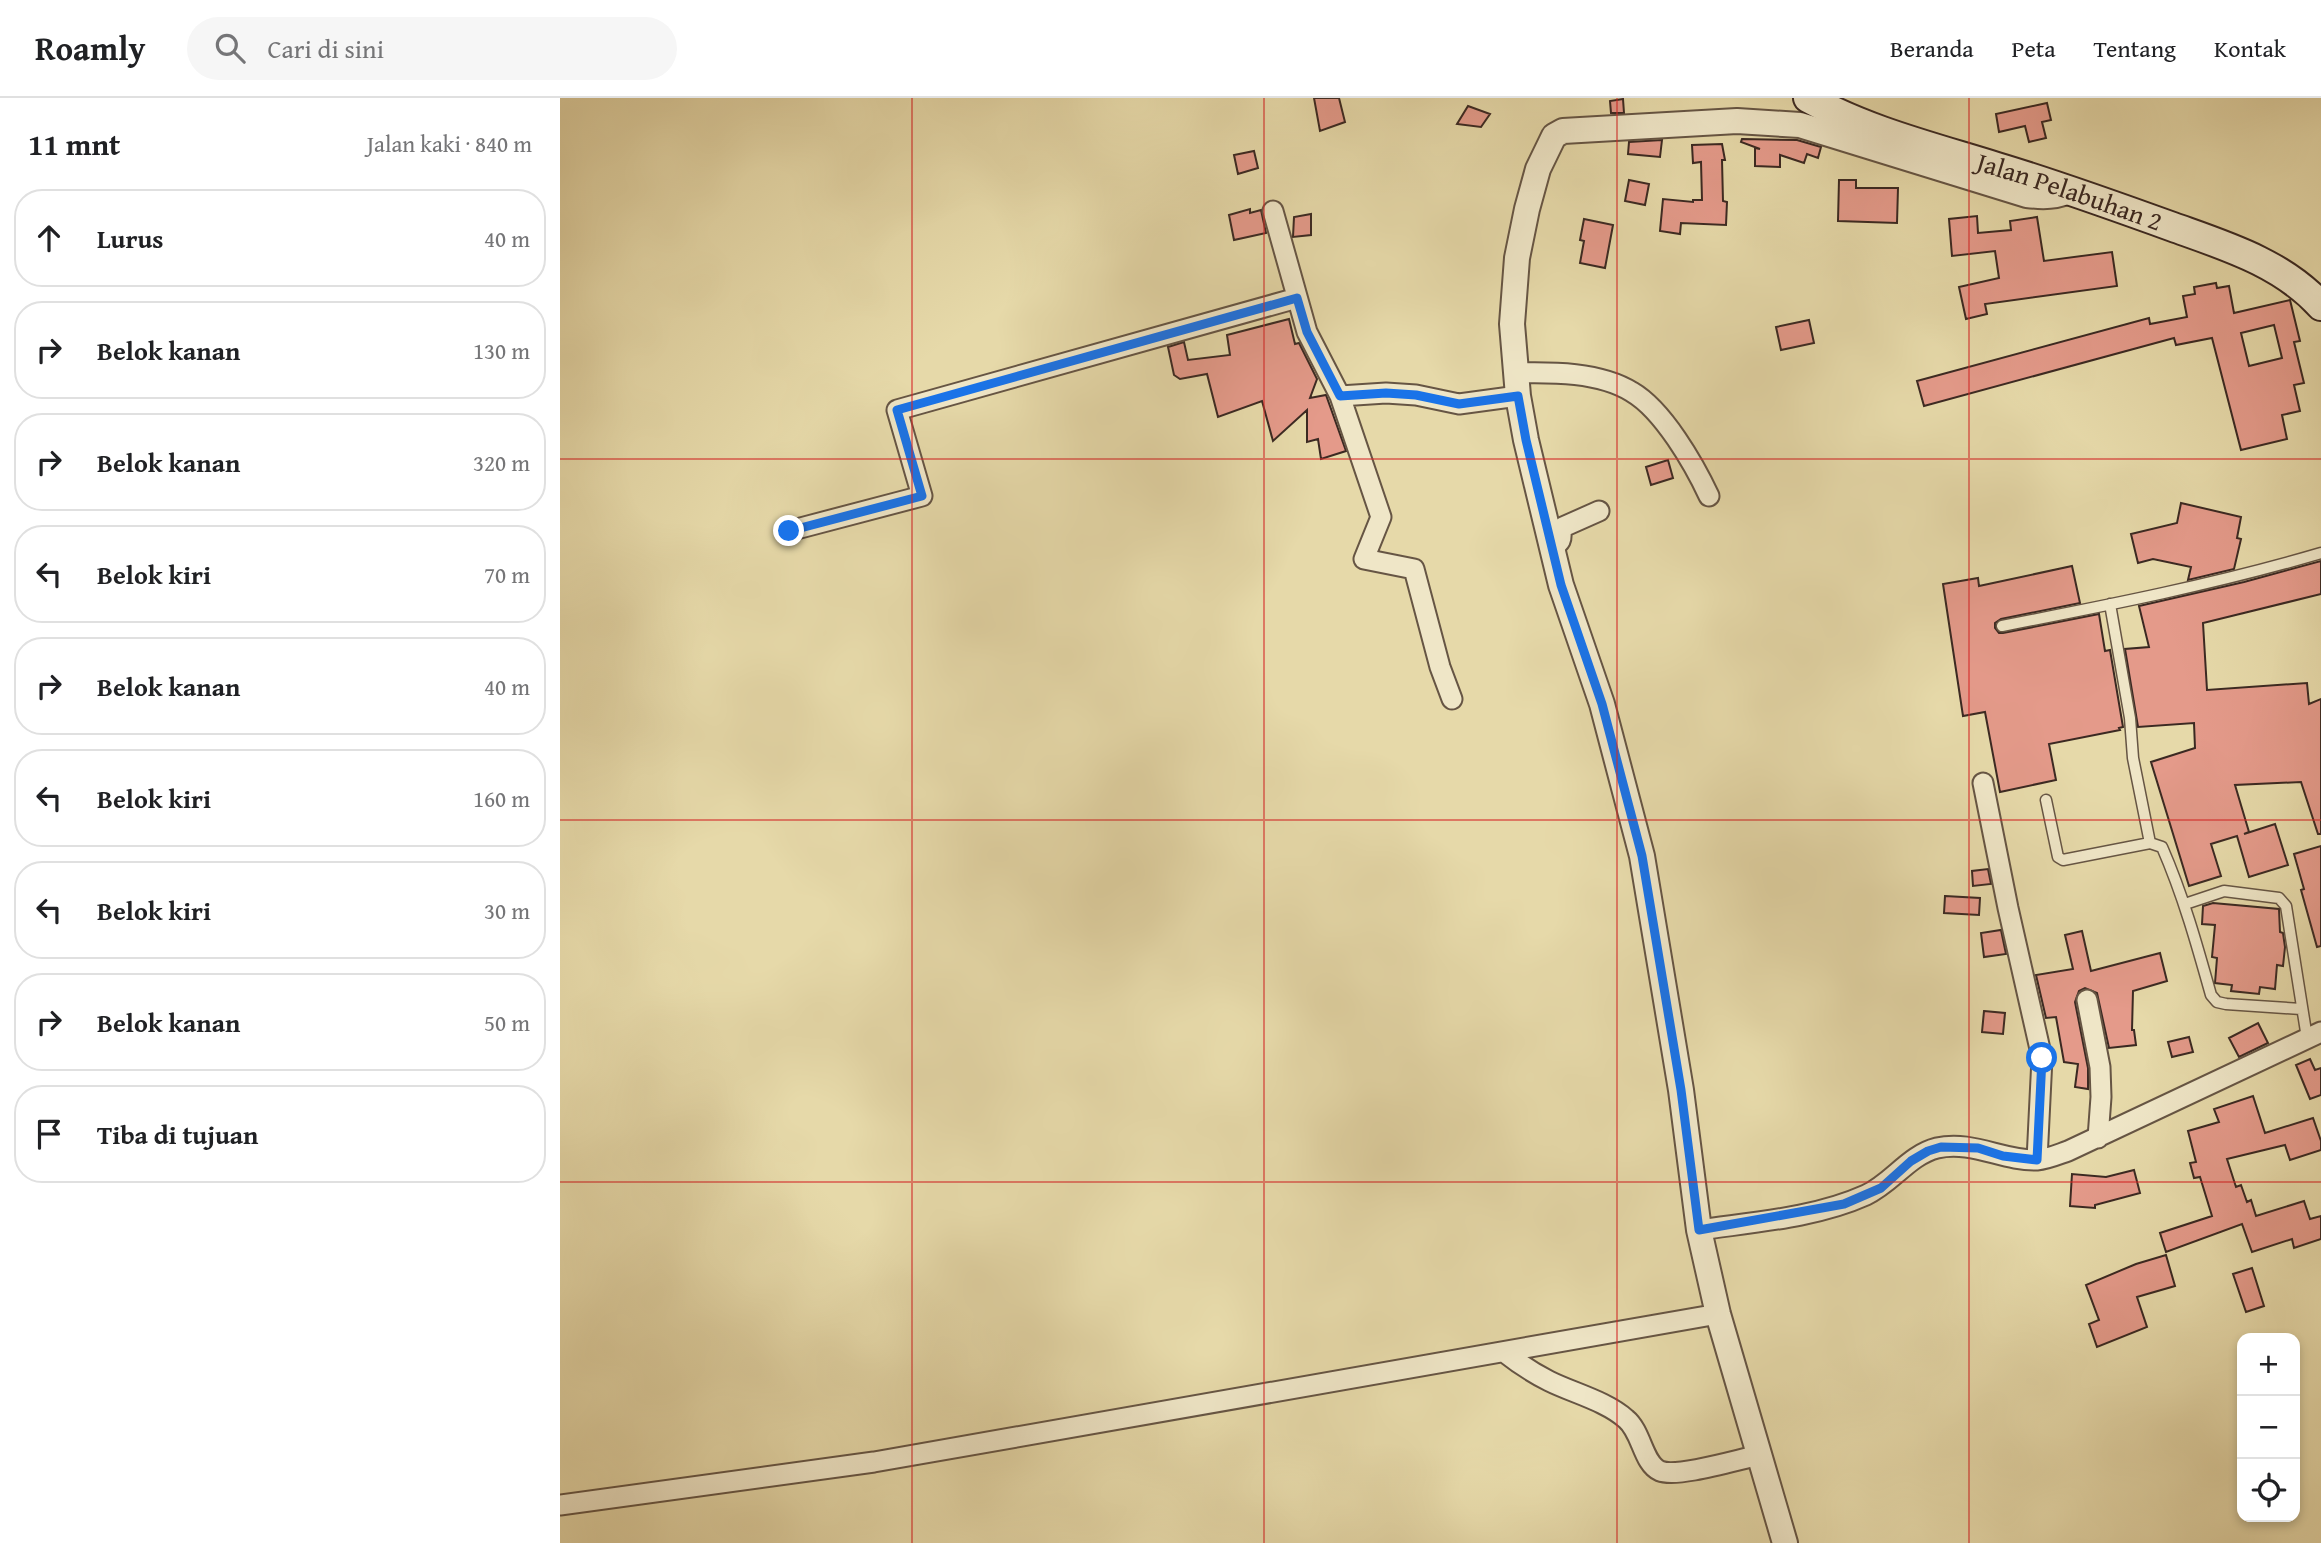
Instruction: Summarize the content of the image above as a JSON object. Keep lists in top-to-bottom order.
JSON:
{
  "streets": {
    "main road": ["Jalan Pelabuhan 2"]
  },
  "page": {
    "header": "Roamly",
    "search": "Cari di sini",
    "nav": [
      "Beranda",
      "Peta",
      "Tentang",
      "Kontak"
    ],
    "heading": ["11 mnt", "Jalan kaki · 840 m"],
    "list": [
      ["Lurus", "40 m"],
      ["Belok kanan", "130 m"],
      ["Belok kanan", "320 m"],
      ["Belok kiri", "70 m"],
      ["Belok kanan", "40 m"],
      ["Belok kiri", "160 m"],
      ["Belok kiri", "30 m"],
      ["Belok kanan", "50 m"],
      "Tiba di tujuan"
    ],
    "map_buttons": ["+", "−"]
  }
}
